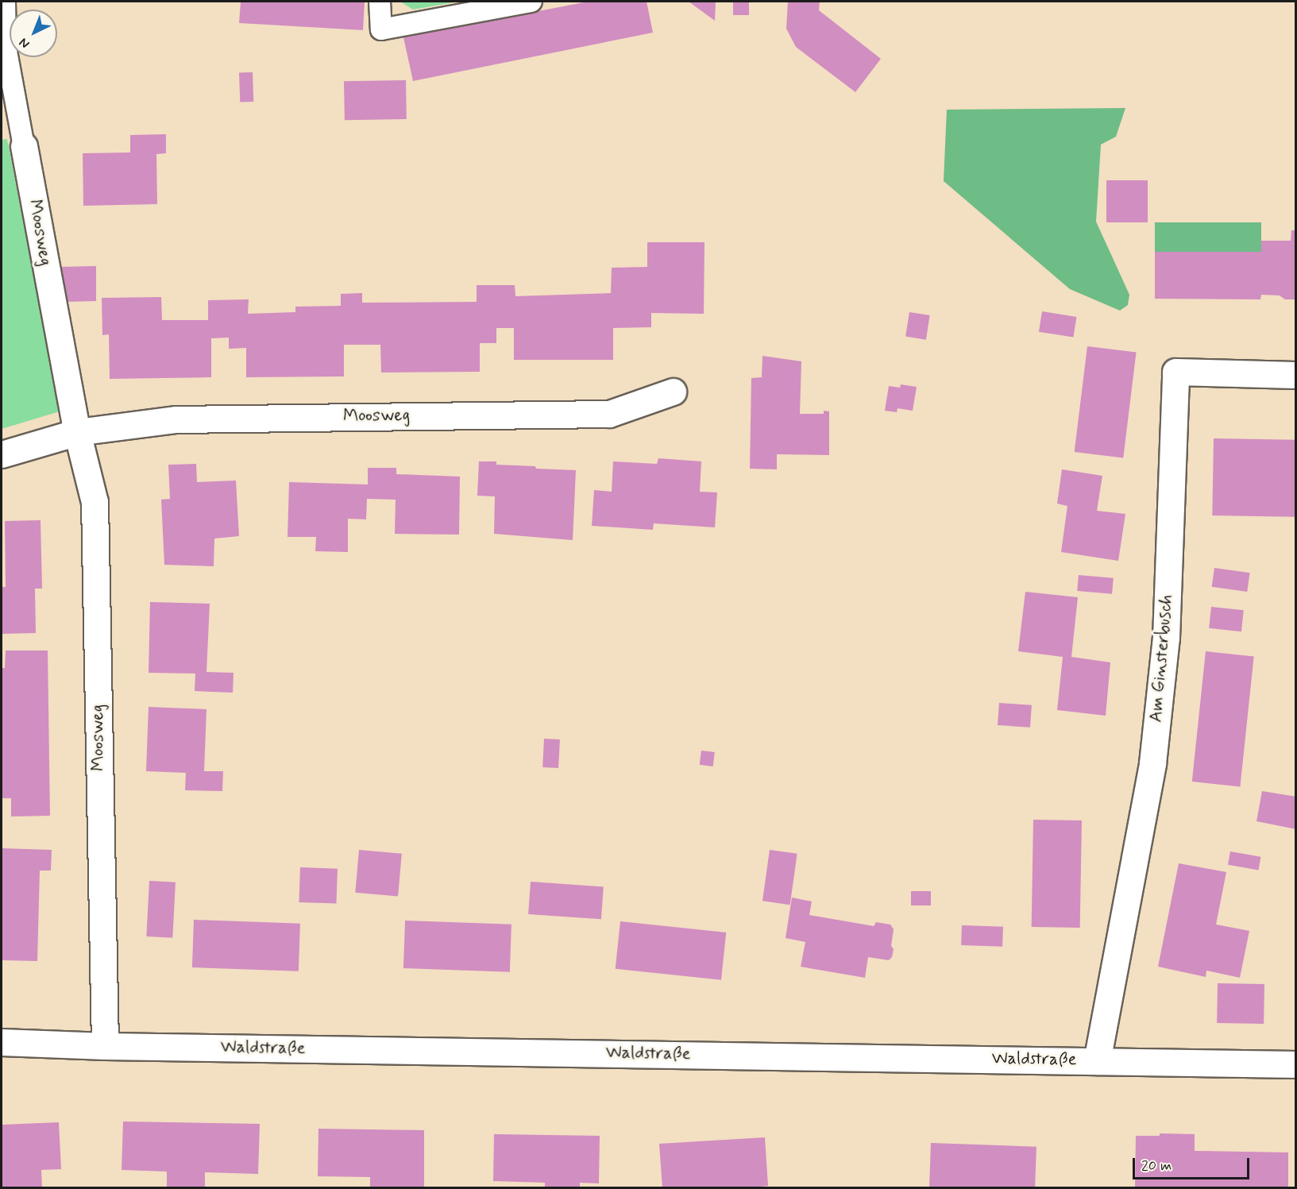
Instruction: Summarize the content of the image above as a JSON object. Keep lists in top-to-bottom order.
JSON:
{
  "streets": {
    "street": ["Moosweg", "Am Ginsterbusch", "Waldstraße"]
  },
  "crossings": [
    ["Moosweg", "Waldstraße"],
    ["Am Ginsterbusch", "Waldstraße"]
  ],
  "scale_bar": "20 m",
  "north": "bottom left"
}
